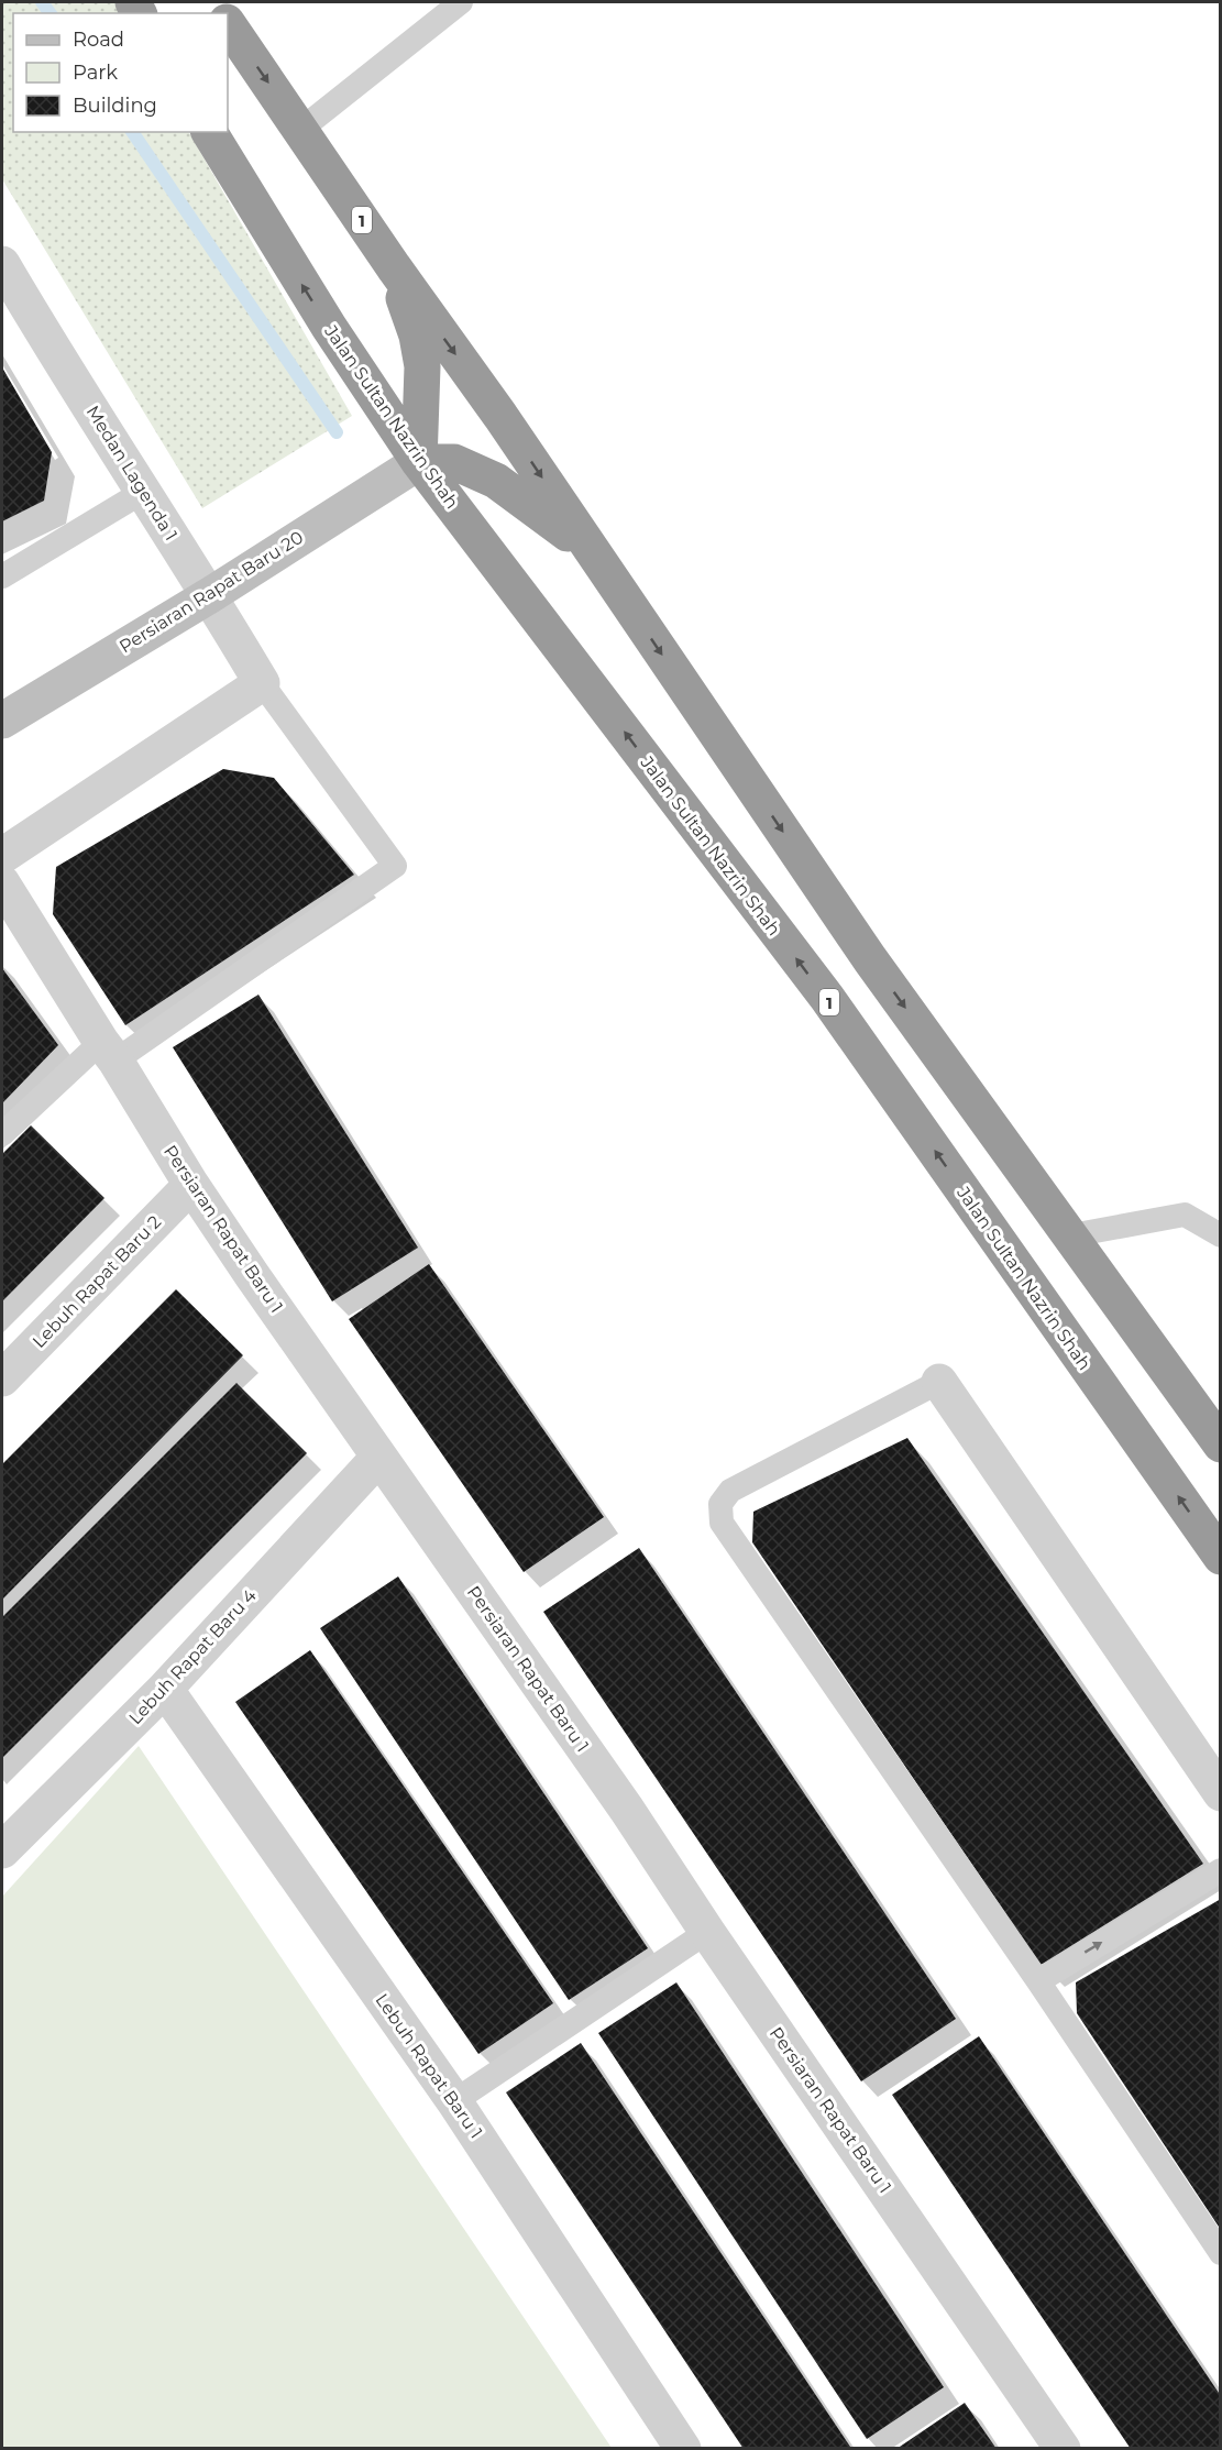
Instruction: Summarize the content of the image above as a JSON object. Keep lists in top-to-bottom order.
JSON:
{
  "streets": {
    "highway": ["1", "Jalan Sultan Nazrin Shah"],
    "street": [
      "Medan Lagenda 1",
      "Persiaran Rapat Baru 20",
      "Persiaran Rapat Baru 1",
      "Lebuh Rapat Baru 2",
      "Lebuh Rapat Baru 4",
      "Lebuh Rapat Baru 1"
    ]
  },
  "crossings": [
    ["Jalan Sultan Nazrin Shah", "Persiaran Rapat Baru 20"],
    ["Medan Lagenda 1", "Persiaran Rapat Baru 20"],
    ["Persiaran Rapat Baru 1", "Lebuh Rapat Baru 2"],
    ["Persiaran Rapat Baru 1", "Lebuh Rapat Baru 4"],
    ["Lebuh Rapat Baru 4", "Lebuh Rapat Baru 1"]
  ],
  "legend": ["Road", "Park", "Building"]
}
